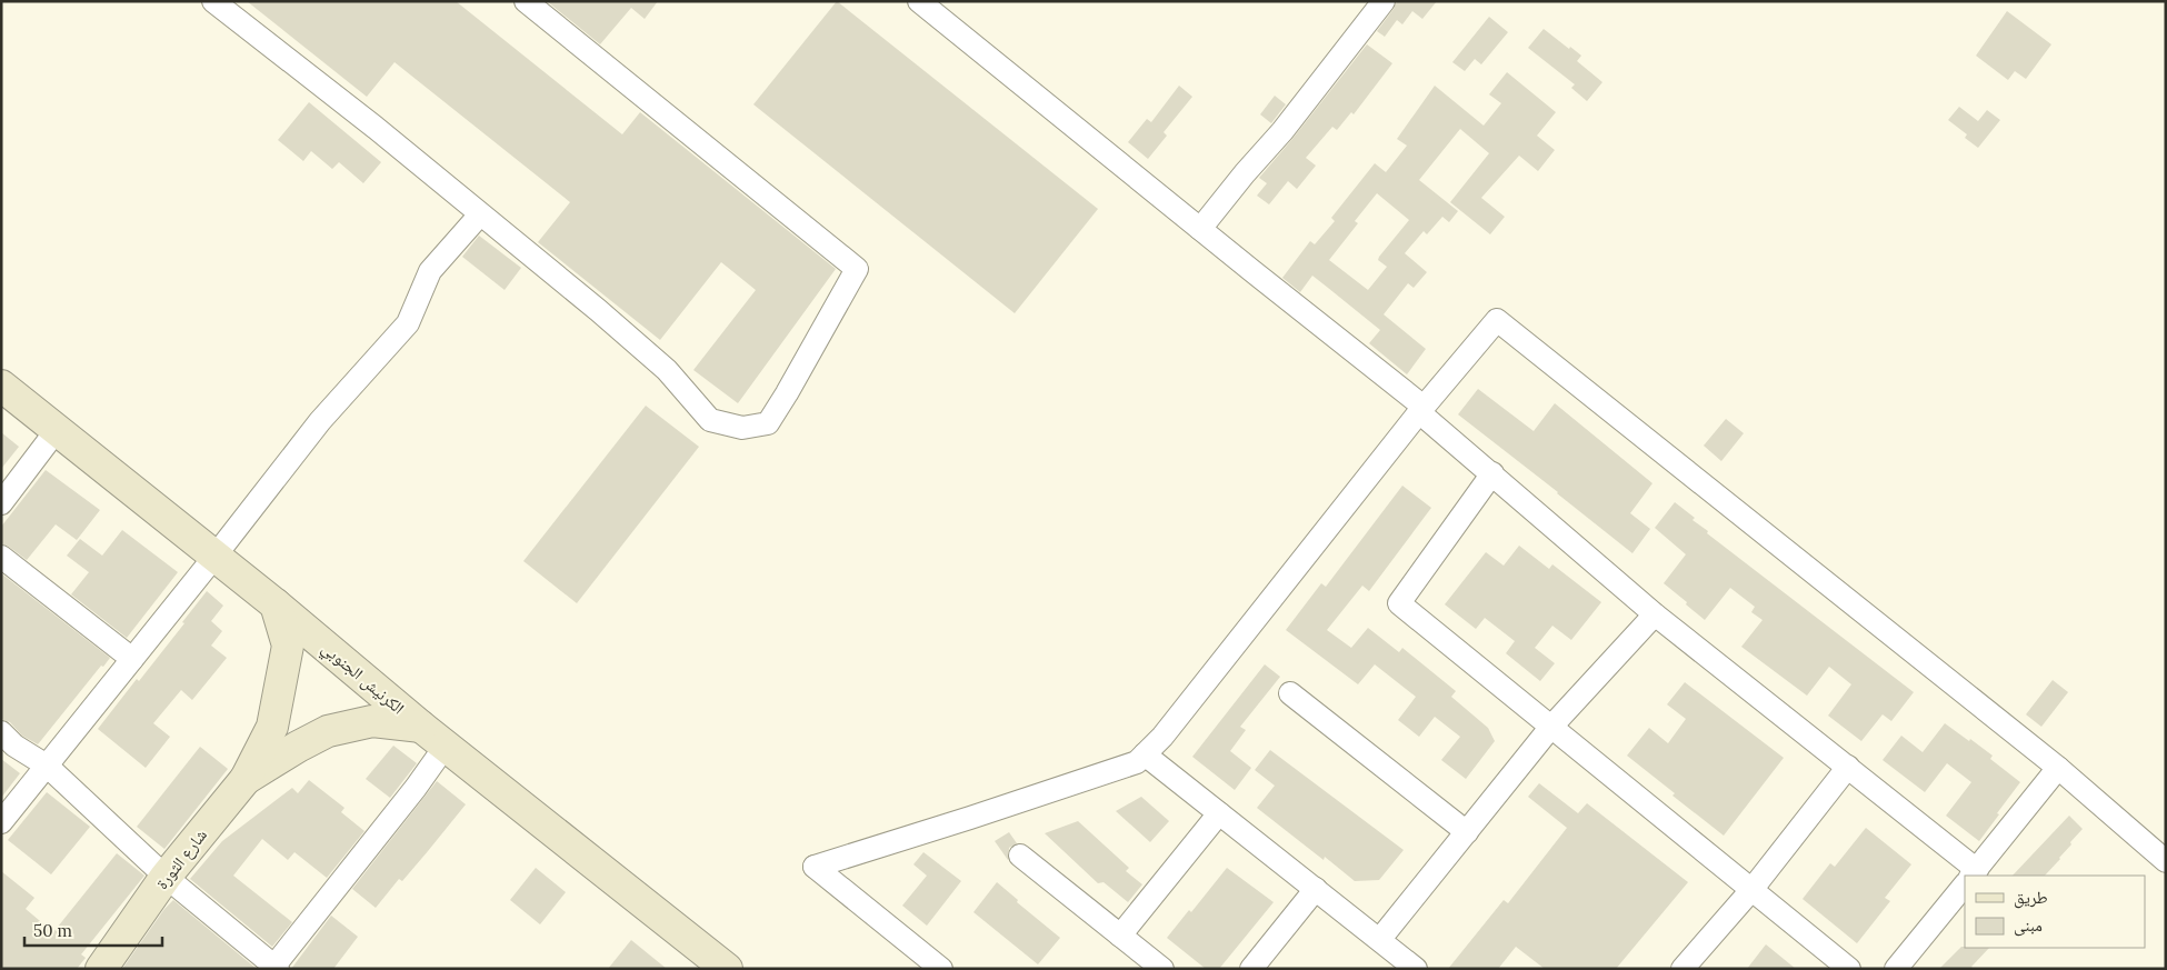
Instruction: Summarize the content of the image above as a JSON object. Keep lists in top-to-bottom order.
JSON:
{
  "streets": {
    "main road": ["الكرنيش الجنوبي", "شارع الثورة"]
  },
  "crossings": [
    ["الكرنيش الجنوبي", "شارع الثورة"]
  ],
  "legend": ["طريق", "مبنى"],
  "scale_bar": "50 m"
}
